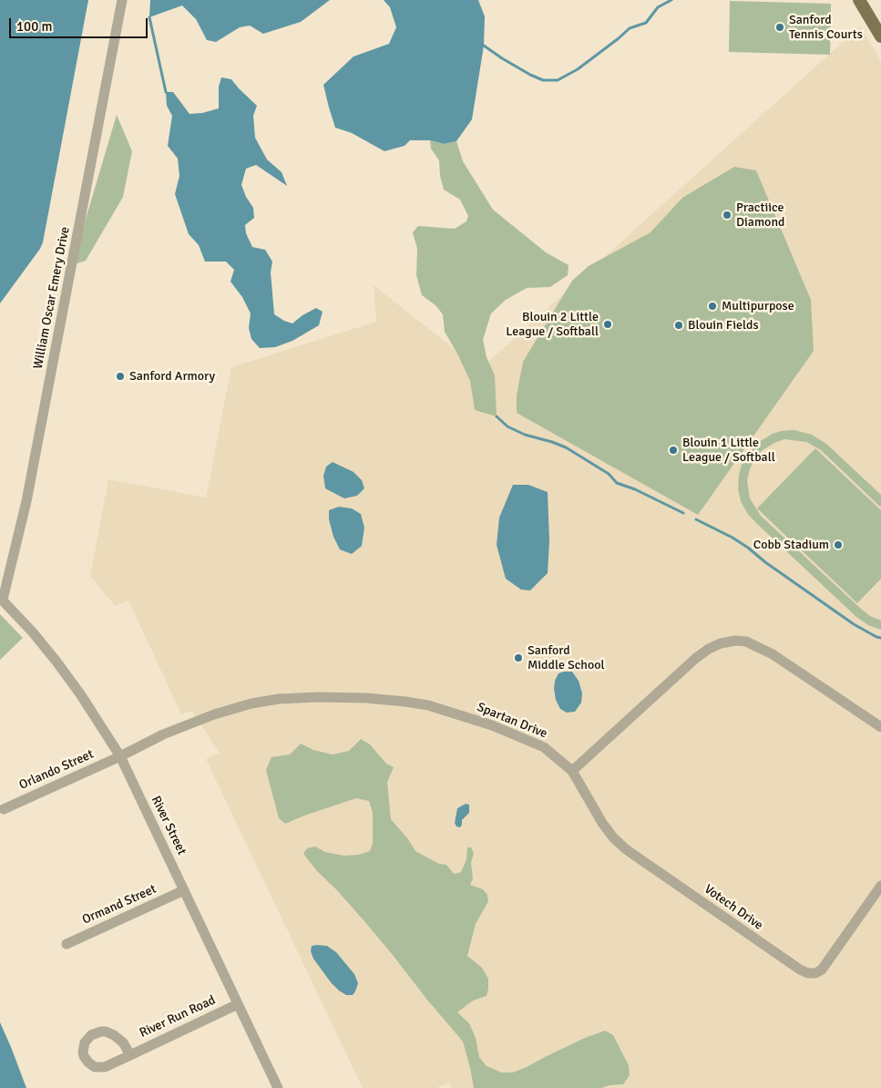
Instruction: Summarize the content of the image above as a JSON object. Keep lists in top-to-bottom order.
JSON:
{
  "streets": {
    "street": [
      "William Oscar Emery Drive",
      "Spartan Drive",
      "Orlando Street",
      "River Street",
      "Ormand Street",
      "Votech Drive",
      "River Run Road"
    ]
  },
  "crossings": [
    ["William Oscar Emery Drive", "River Street"],
    ["Spartan Drive", "Orlando Street"],
    ["Spartan Drive", "River Street"],
    ["Spartan Drive", "Votech Drive"],
    ["Orlando Street", "River Street"],
    ["River Street", "Ormand Street"],
    ["River Street", "River Run Road"]
  ],
  "places": [
    "Sanford Tennis Courts",
    "Practiice Diamond",
    "Multipurpose",
    "Blouin 2 Little League / Softball",
    "Blouin Fields",
    "Sanford Armory",
    "Blouin 1 Little League / Softball",
    "Cobb Stadium",
    "Sanford Middle School"
  ],
  "scale_bar": "100 m"
}
